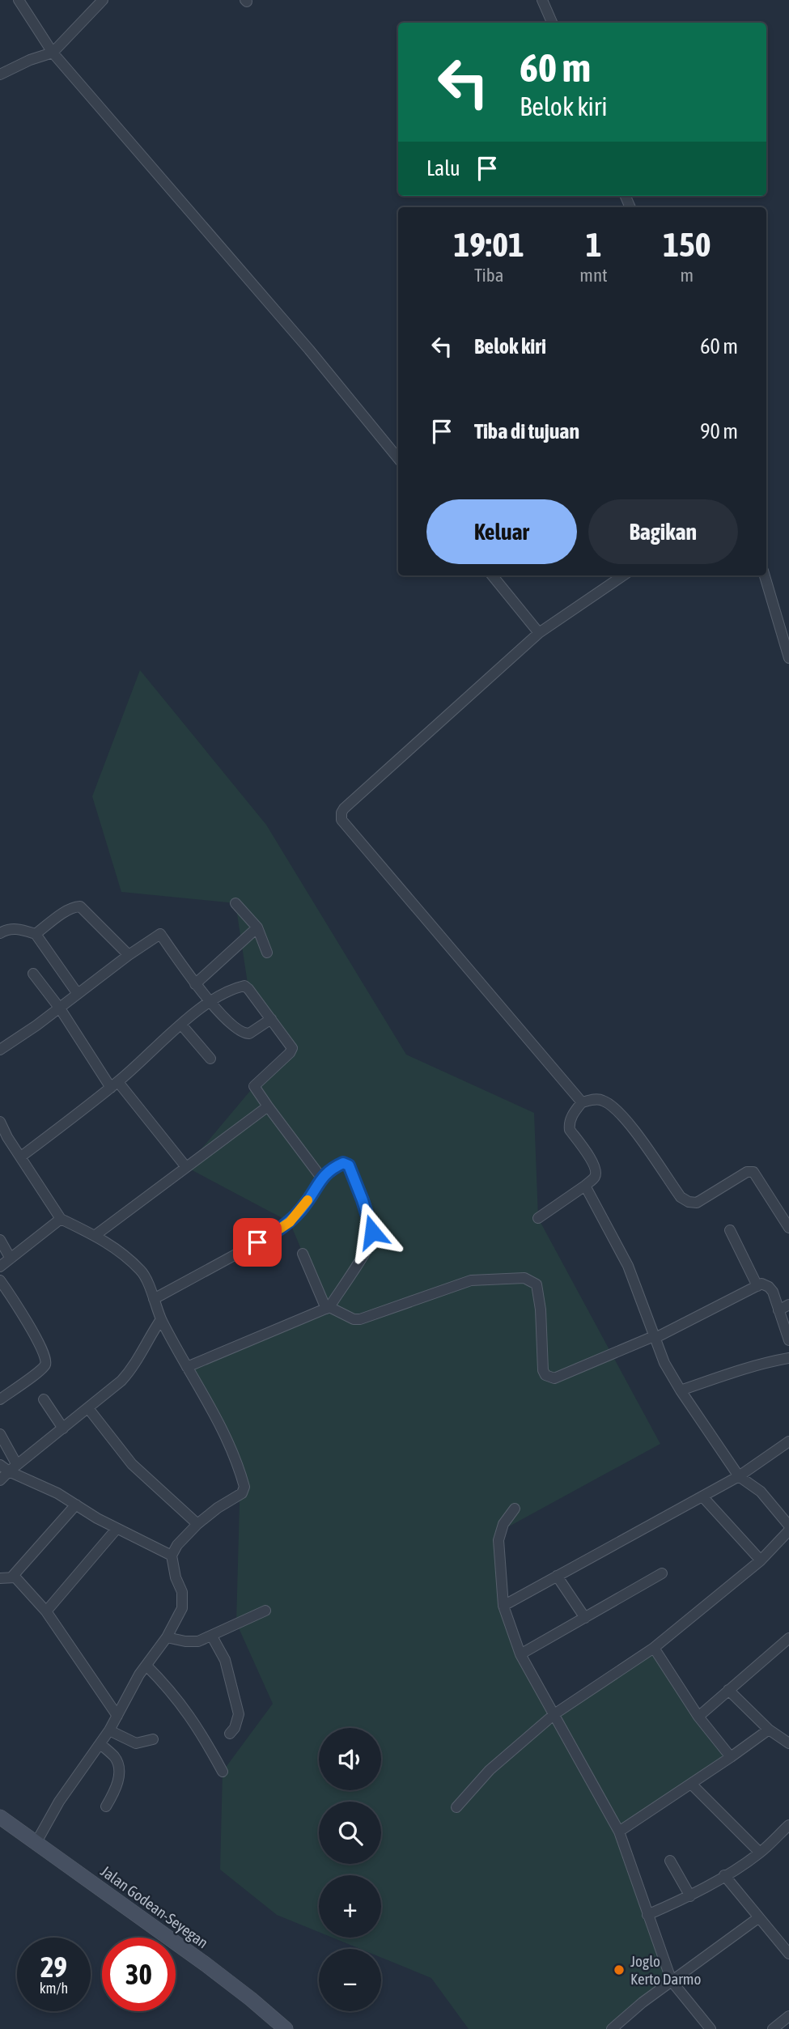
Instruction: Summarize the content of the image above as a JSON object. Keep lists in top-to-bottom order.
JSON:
{
  "streets": {
    "main road": ["Jalan Godean-Seyegan"]
  },
  "places": ["Joglo Kerto Darmo"],
  "page": {
    "turn": ["60 m", "Belok kiri"],
    "then": "Lalu",
    "eta": [
      "19:01",
      "Tiba",
      "1",
      "mnt",
      "150",
      "m"
    ],
    "list": [
      {
        "name": "Belok kiri",
        "value": "60 m"
      },
      {
        "name": "Tiba di tujuan",
        "value": "90 m"
      }
    ],
    "buttons": ["Keluar", "Bagikan"],
    "map_buttons": ["+", "−"],
    "speed": "29 km/h",
    "limit": "30"
  }
}
